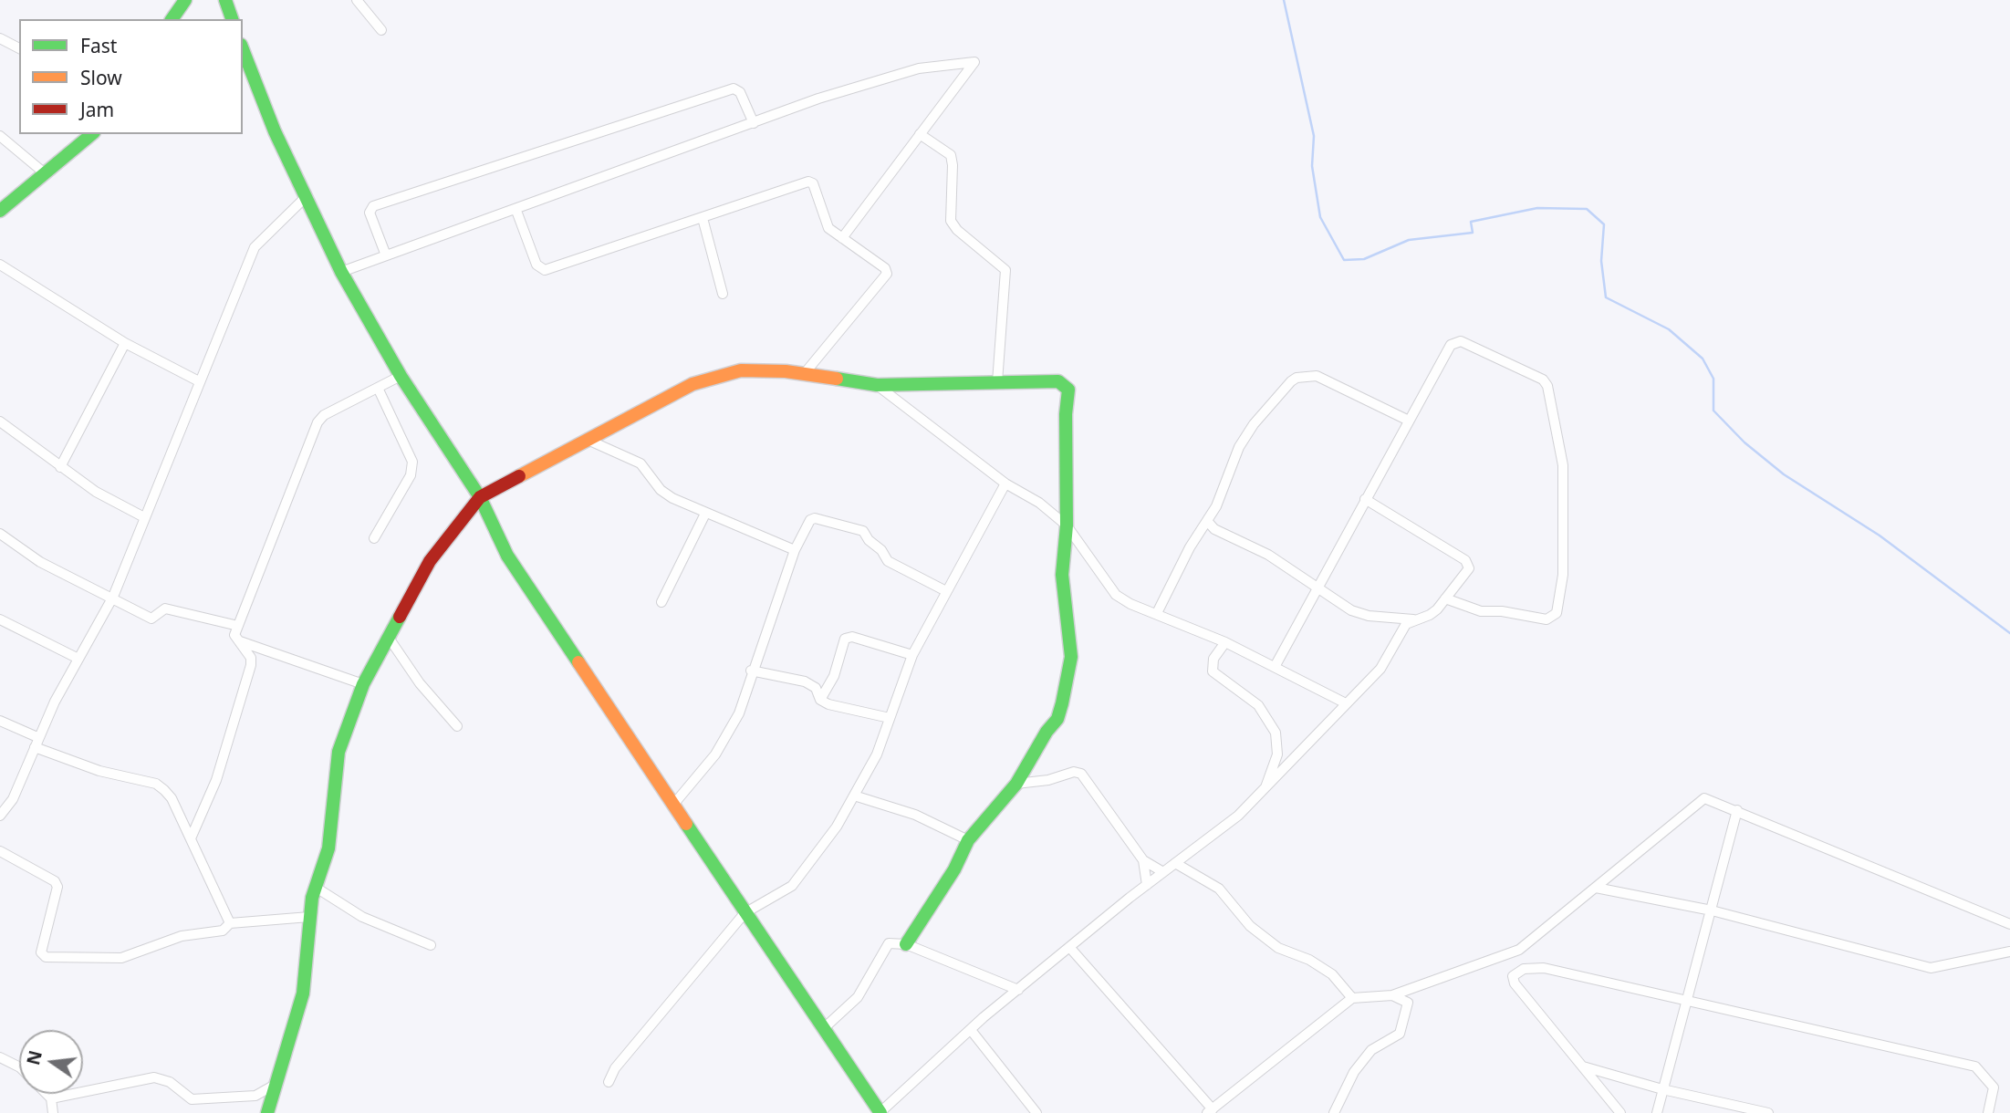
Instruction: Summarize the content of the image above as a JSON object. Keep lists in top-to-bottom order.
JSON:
{
  "legend": ["Fast", "Slow", "Jam"],
  "north": "left"
}
